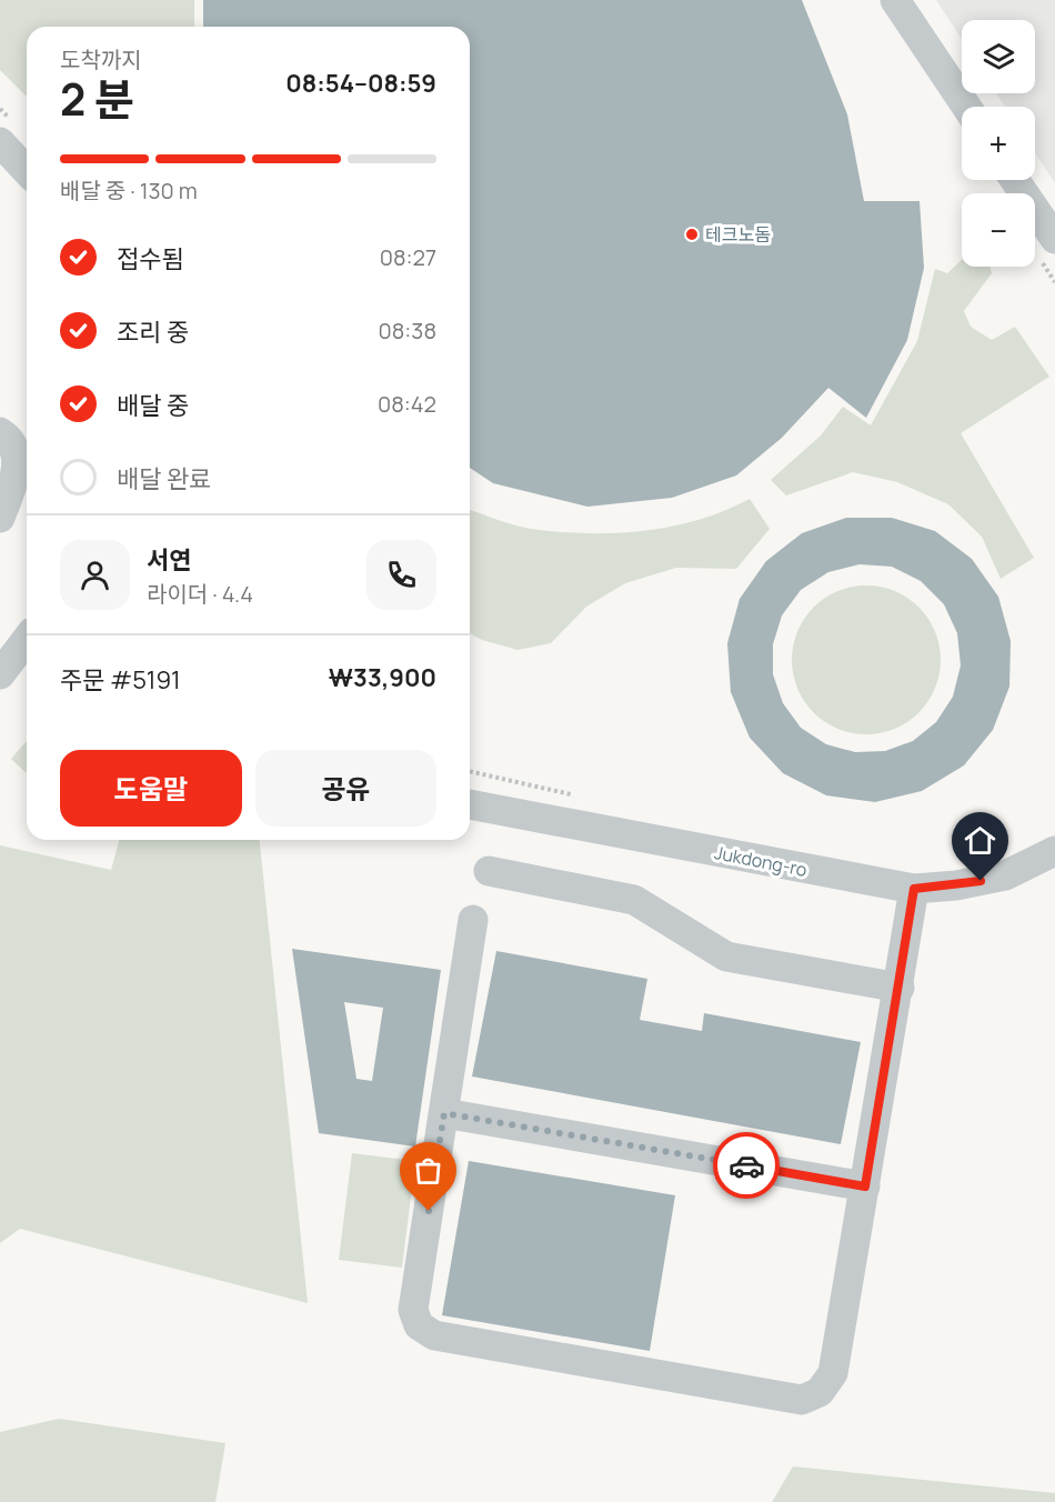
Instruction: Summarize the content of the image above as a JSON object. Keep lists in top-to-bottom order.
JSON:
{
  "streets": {
    "street": ["Jukdong-ro"]
  },
  "places": ["테크노돔"],
  "page": {
    "map_buttons": ["+", "−"],
    "heading": ["2 분", "도착까지", "08:54–08:59"],
    "panel": [
      "서연",
      "라이더 · 4.4",
      "주문 #5191",
      "₩33,900"
    ],
    "bar": "배달 중 · 130 m",
    "list": [
      ["접수됨", "08:27"],
      ["조리 중", "08:38"],
      ["배달 중", "08:42"],
      "배달 완료"
    ],
    "buttons": ["도움말", "공유"]
  }
}
